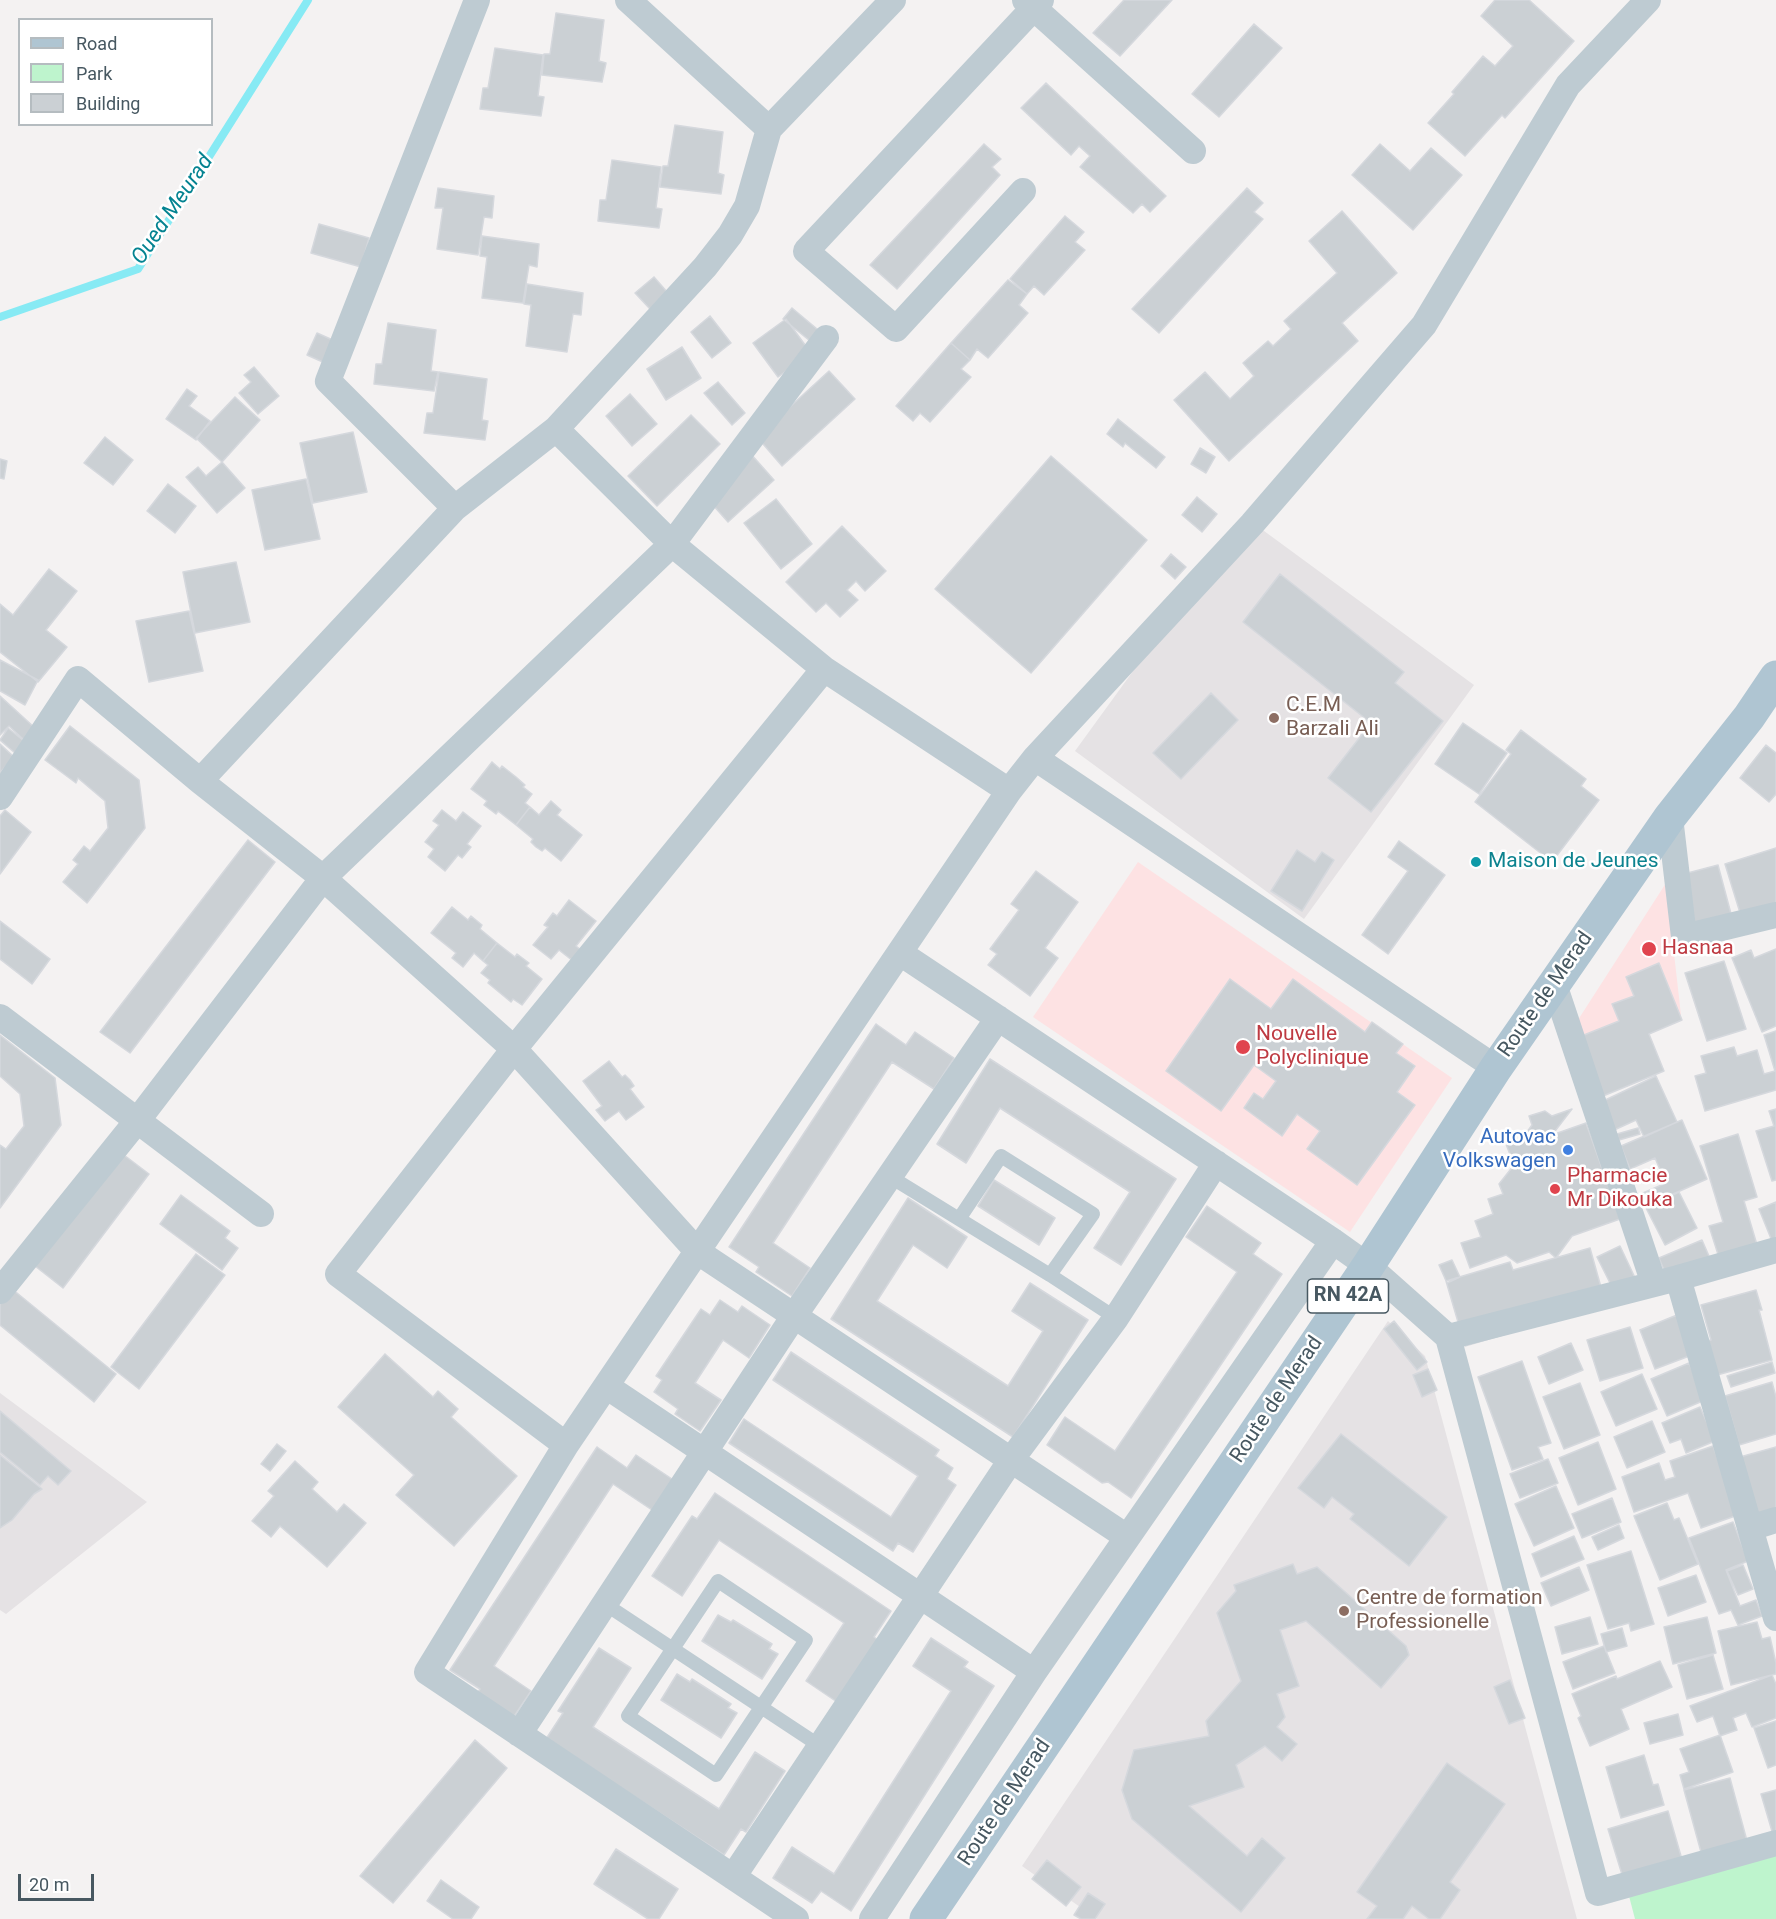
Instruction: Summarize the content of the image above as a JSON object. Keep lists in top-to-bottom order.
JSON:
{
  "streets": {
    "main road": ["Route de Merad", "RN 42A"]
  },
  "water": ["Oued Meurad"],
  "places": [
    "C.E.M Barzali Ali",
    "Maison de Jeunes",
    "Hasnaa",
    "Nouvelle Polyclinique",
    "Autovac Volkswagen",
    "Pharmacie Mr Dikouka",
    "Centre de formation Professionelle"
  ],
  "legend": ["Road", "Park", "Building"],
  "scale_bar": "20 m"
}
